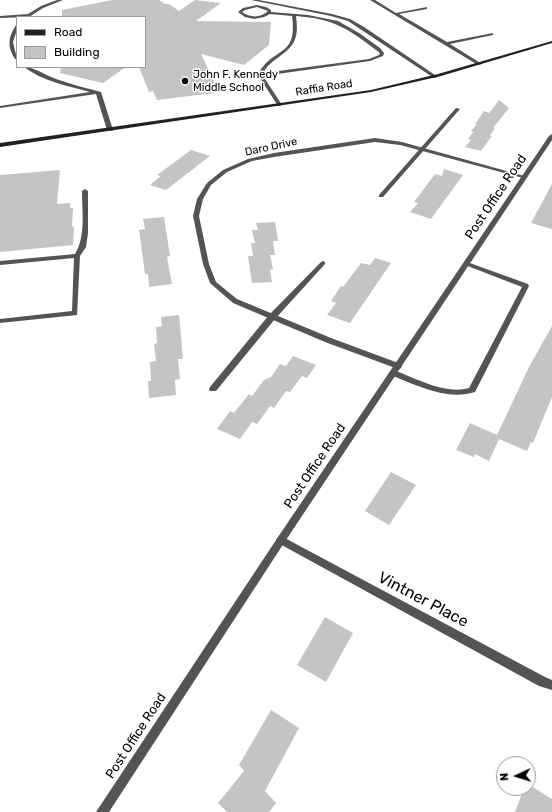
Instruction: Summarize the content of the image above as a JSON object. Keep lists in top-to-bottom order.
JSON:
{
  "streets": {
    "main road": ["Raffia Road"],
    "street": ["Daro Drive", "Post Office Road", "Vintner Place"]
  },
  "crossings": [
    ["Daro Drive", "Post Office Road"],
    ["Post Office Road", "Vintner Place"]
  ],
  "places": ["John F. Kennedy Middle School"],
  "legend": ["Road", "Building"],
  "north": "left"
}
